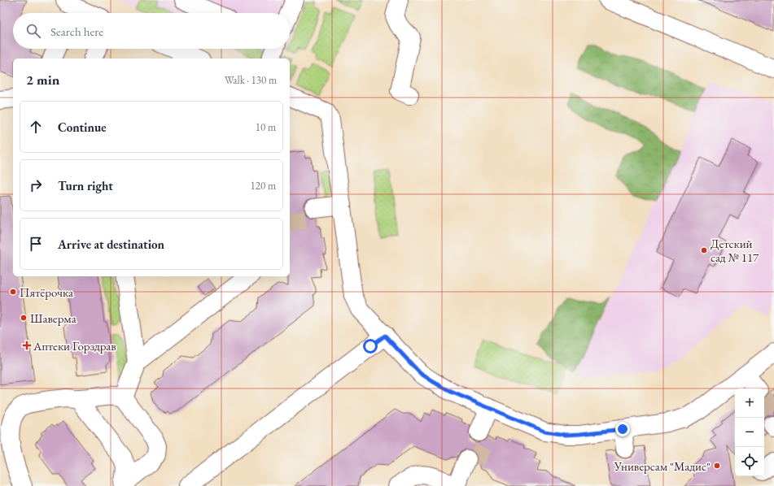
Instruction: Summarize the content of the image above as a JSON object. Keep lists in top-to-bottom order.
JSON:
{
  "places": {
    "other": [
      "Детский сад № 117",
      "Пятёрочка",
      "Шаверма",
      "Универсам \"Мадис\""
    ],
    "health": ["Аптеки Горздрав"]
  },
  "page": {
    "search": "Search here",
    "heading": ["2 min", "Walk · 130 m"],
    "list": [
      ["Continue", "10 m"],
      ["Turn right", "120 m"],
      "Arrive at destination"
    ],
    "map_buttons": ["+", "−"]
  }
}
